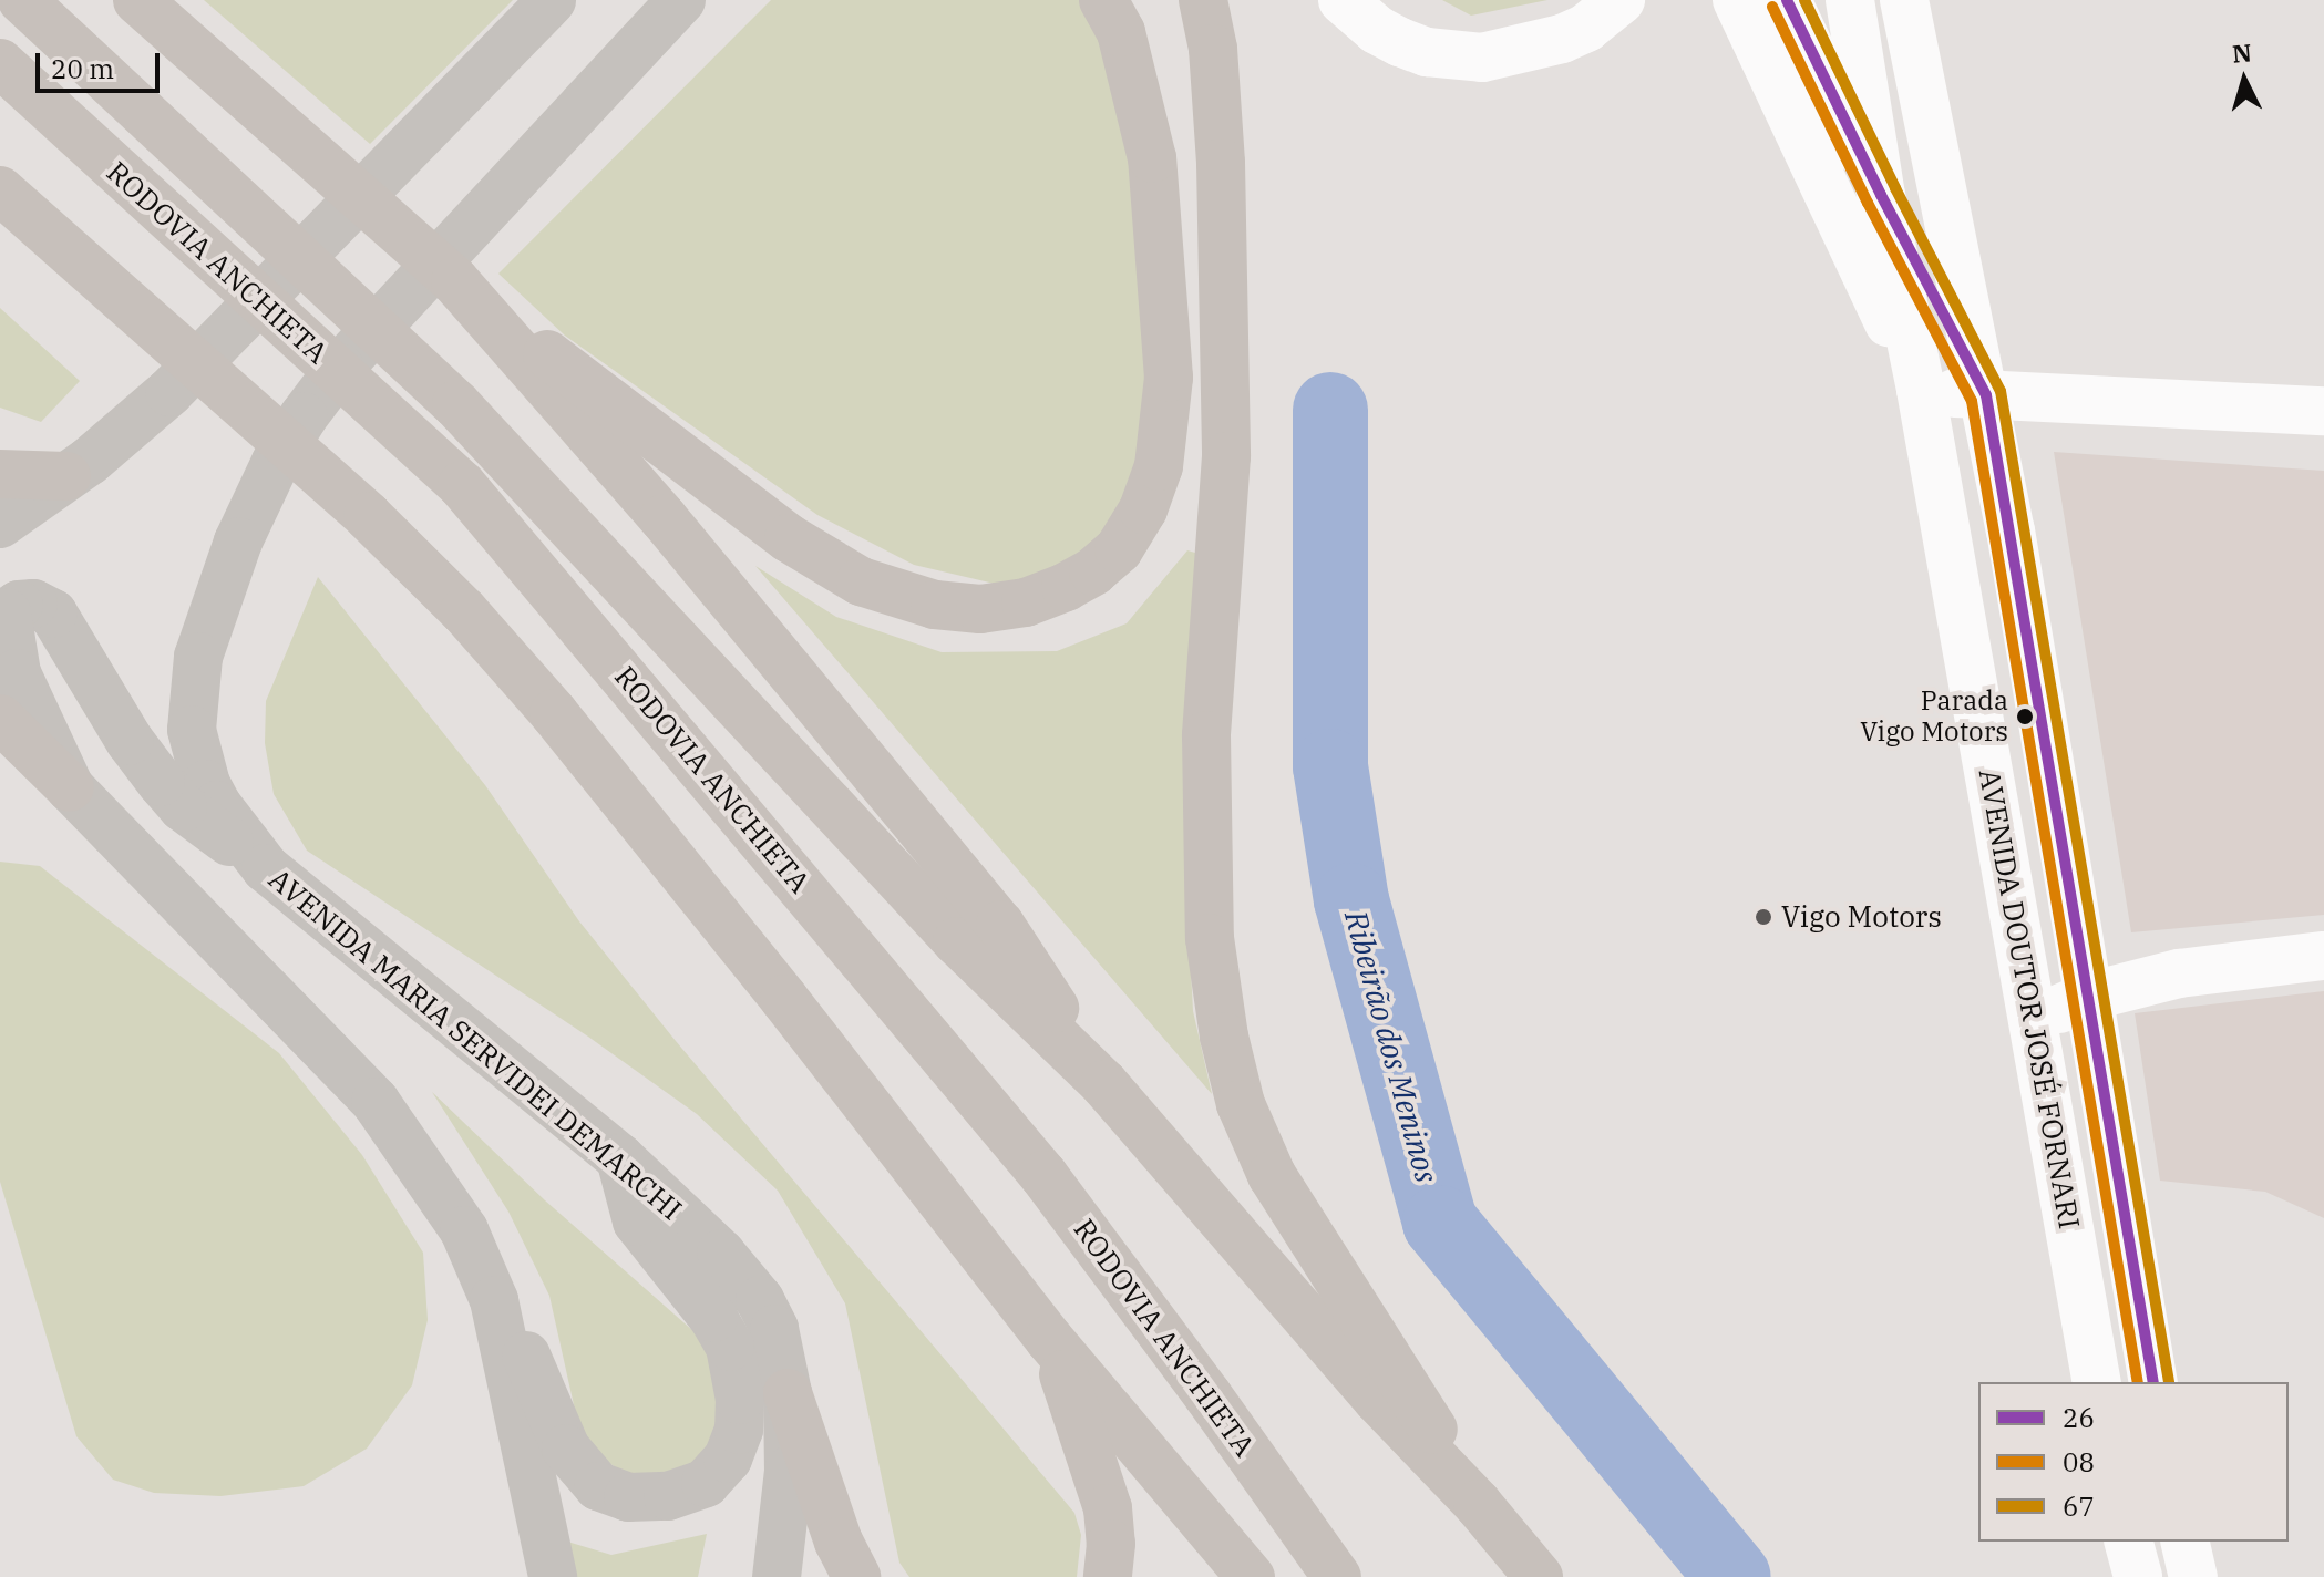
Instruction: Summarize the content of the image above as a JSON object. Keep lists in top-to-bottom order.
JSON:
{
  "streets": {
    "highway": ["RODOVIA ANCHIETA"],
    "main road": ["AVENIDA MARIA SERVIDEI DEMARCHI"],
    "street": ["AVENIDA DOUTOR JOSÉ FORNARI"]
  },
  "water": ["Ribeirão dos Meninos"],
  "places": ["Parada Vigo Motors", "Vigo Motors"],
  "lines": ["transit line 26", "transit line 67", "transit line 08"],
  "legend": ["26", "08", "67"],
  "scale_bar": "20 m",
  "north": "top"
}
